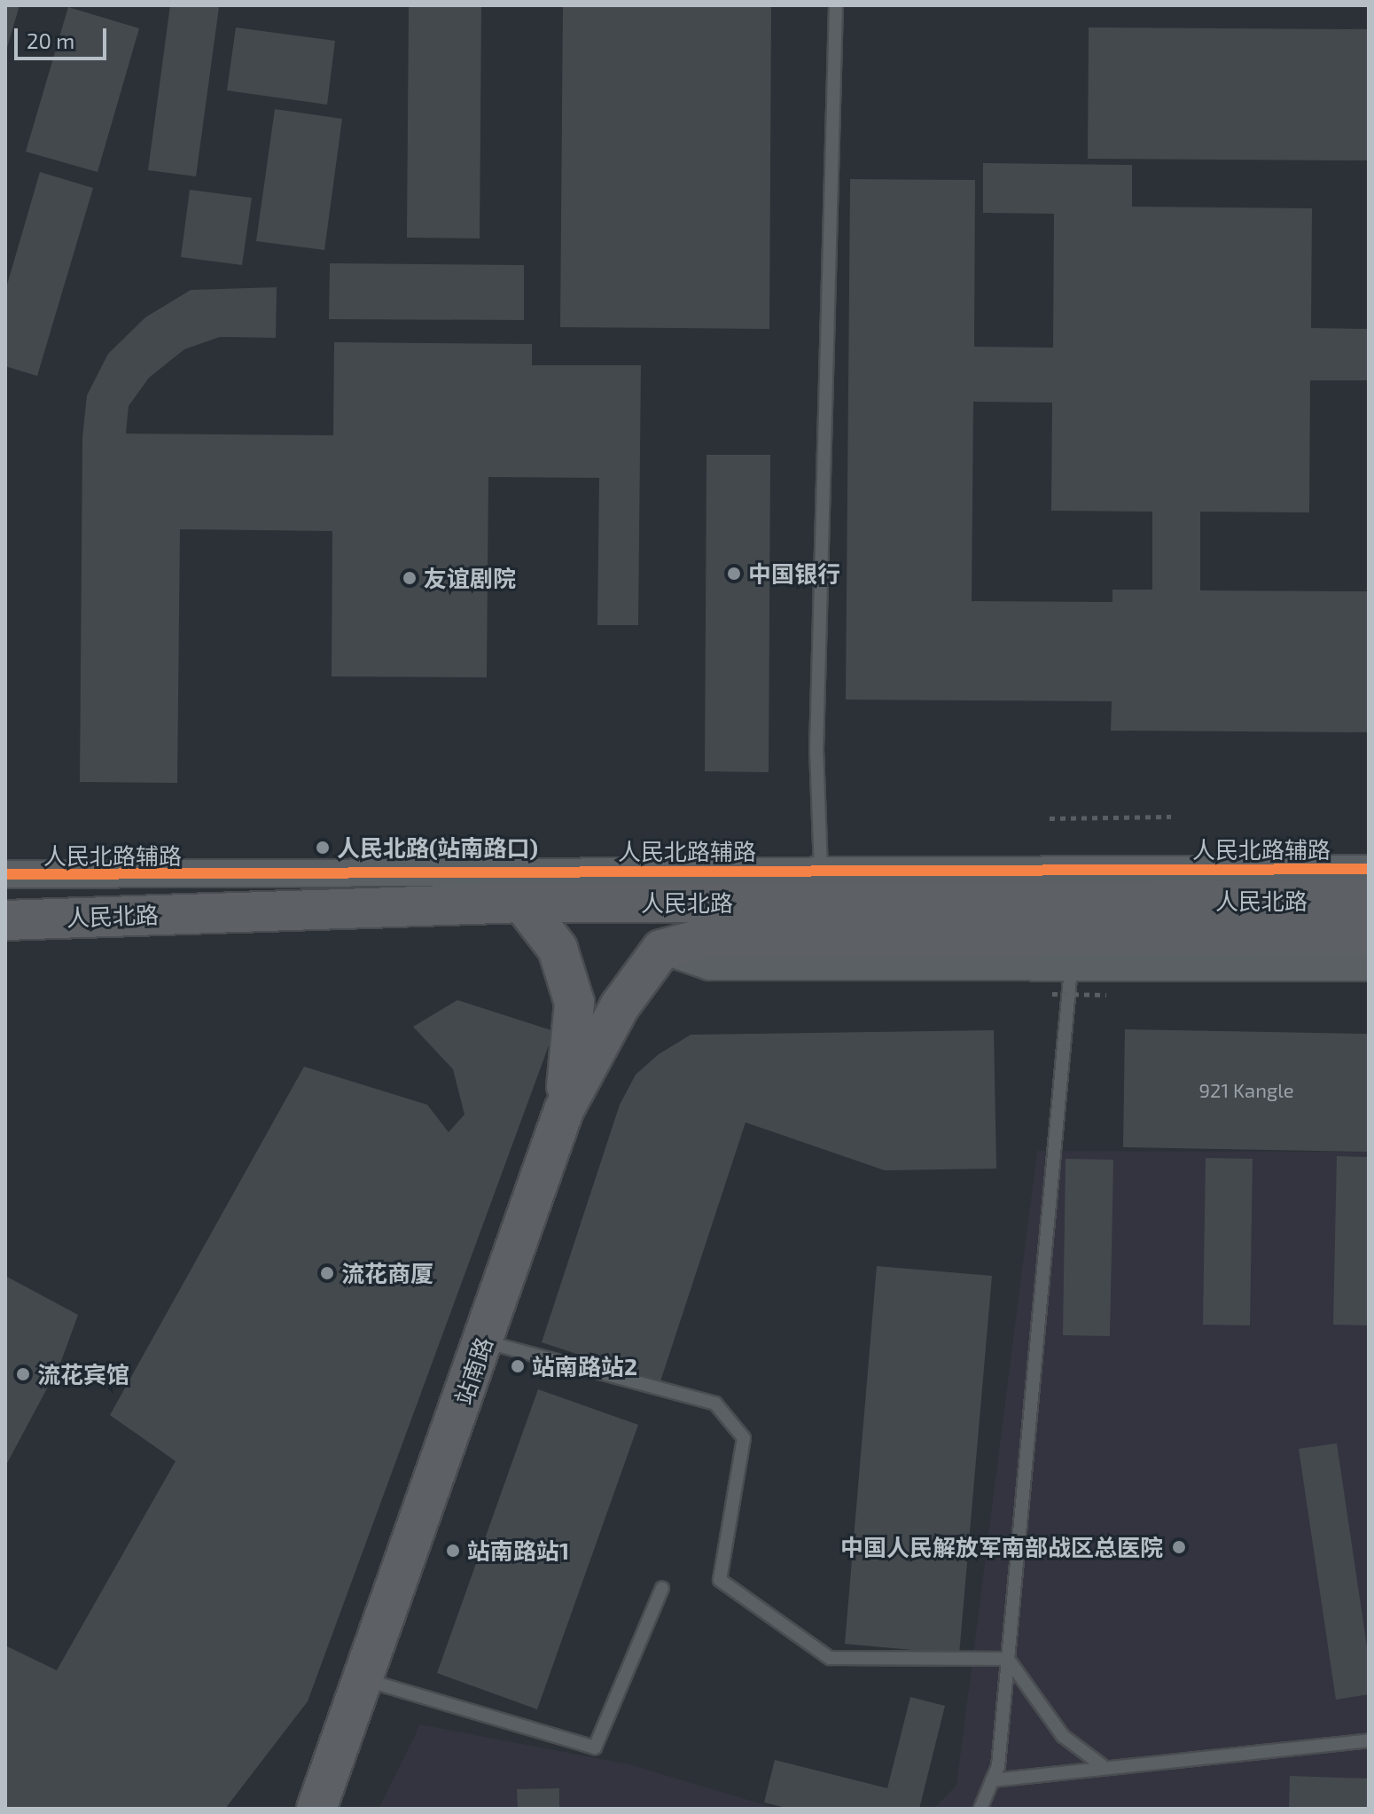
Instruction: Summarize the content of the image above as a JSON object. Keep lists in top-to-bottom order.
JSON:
{
  "streets": {
    "main road": ["人民北路", "站南路"],
    "street": ["人民北路辅路"]
  },
  "crossings": [
    ["人民北路辅路", "人民北路"],
    ["人民北路", "站南路"]
  ],
  "places": [
    "中国银行",
    "友谊剧院",
    "人民北路(站南路口)",
    "流花商厦",
    "站南路站2",
    "流花宾馆",
    "中国人民解放军南部战区总医院",
    "站南路站1"
  ],
  "house_numbers": ["921 Kangle"],
  "scale_bar": "20 m"
}
